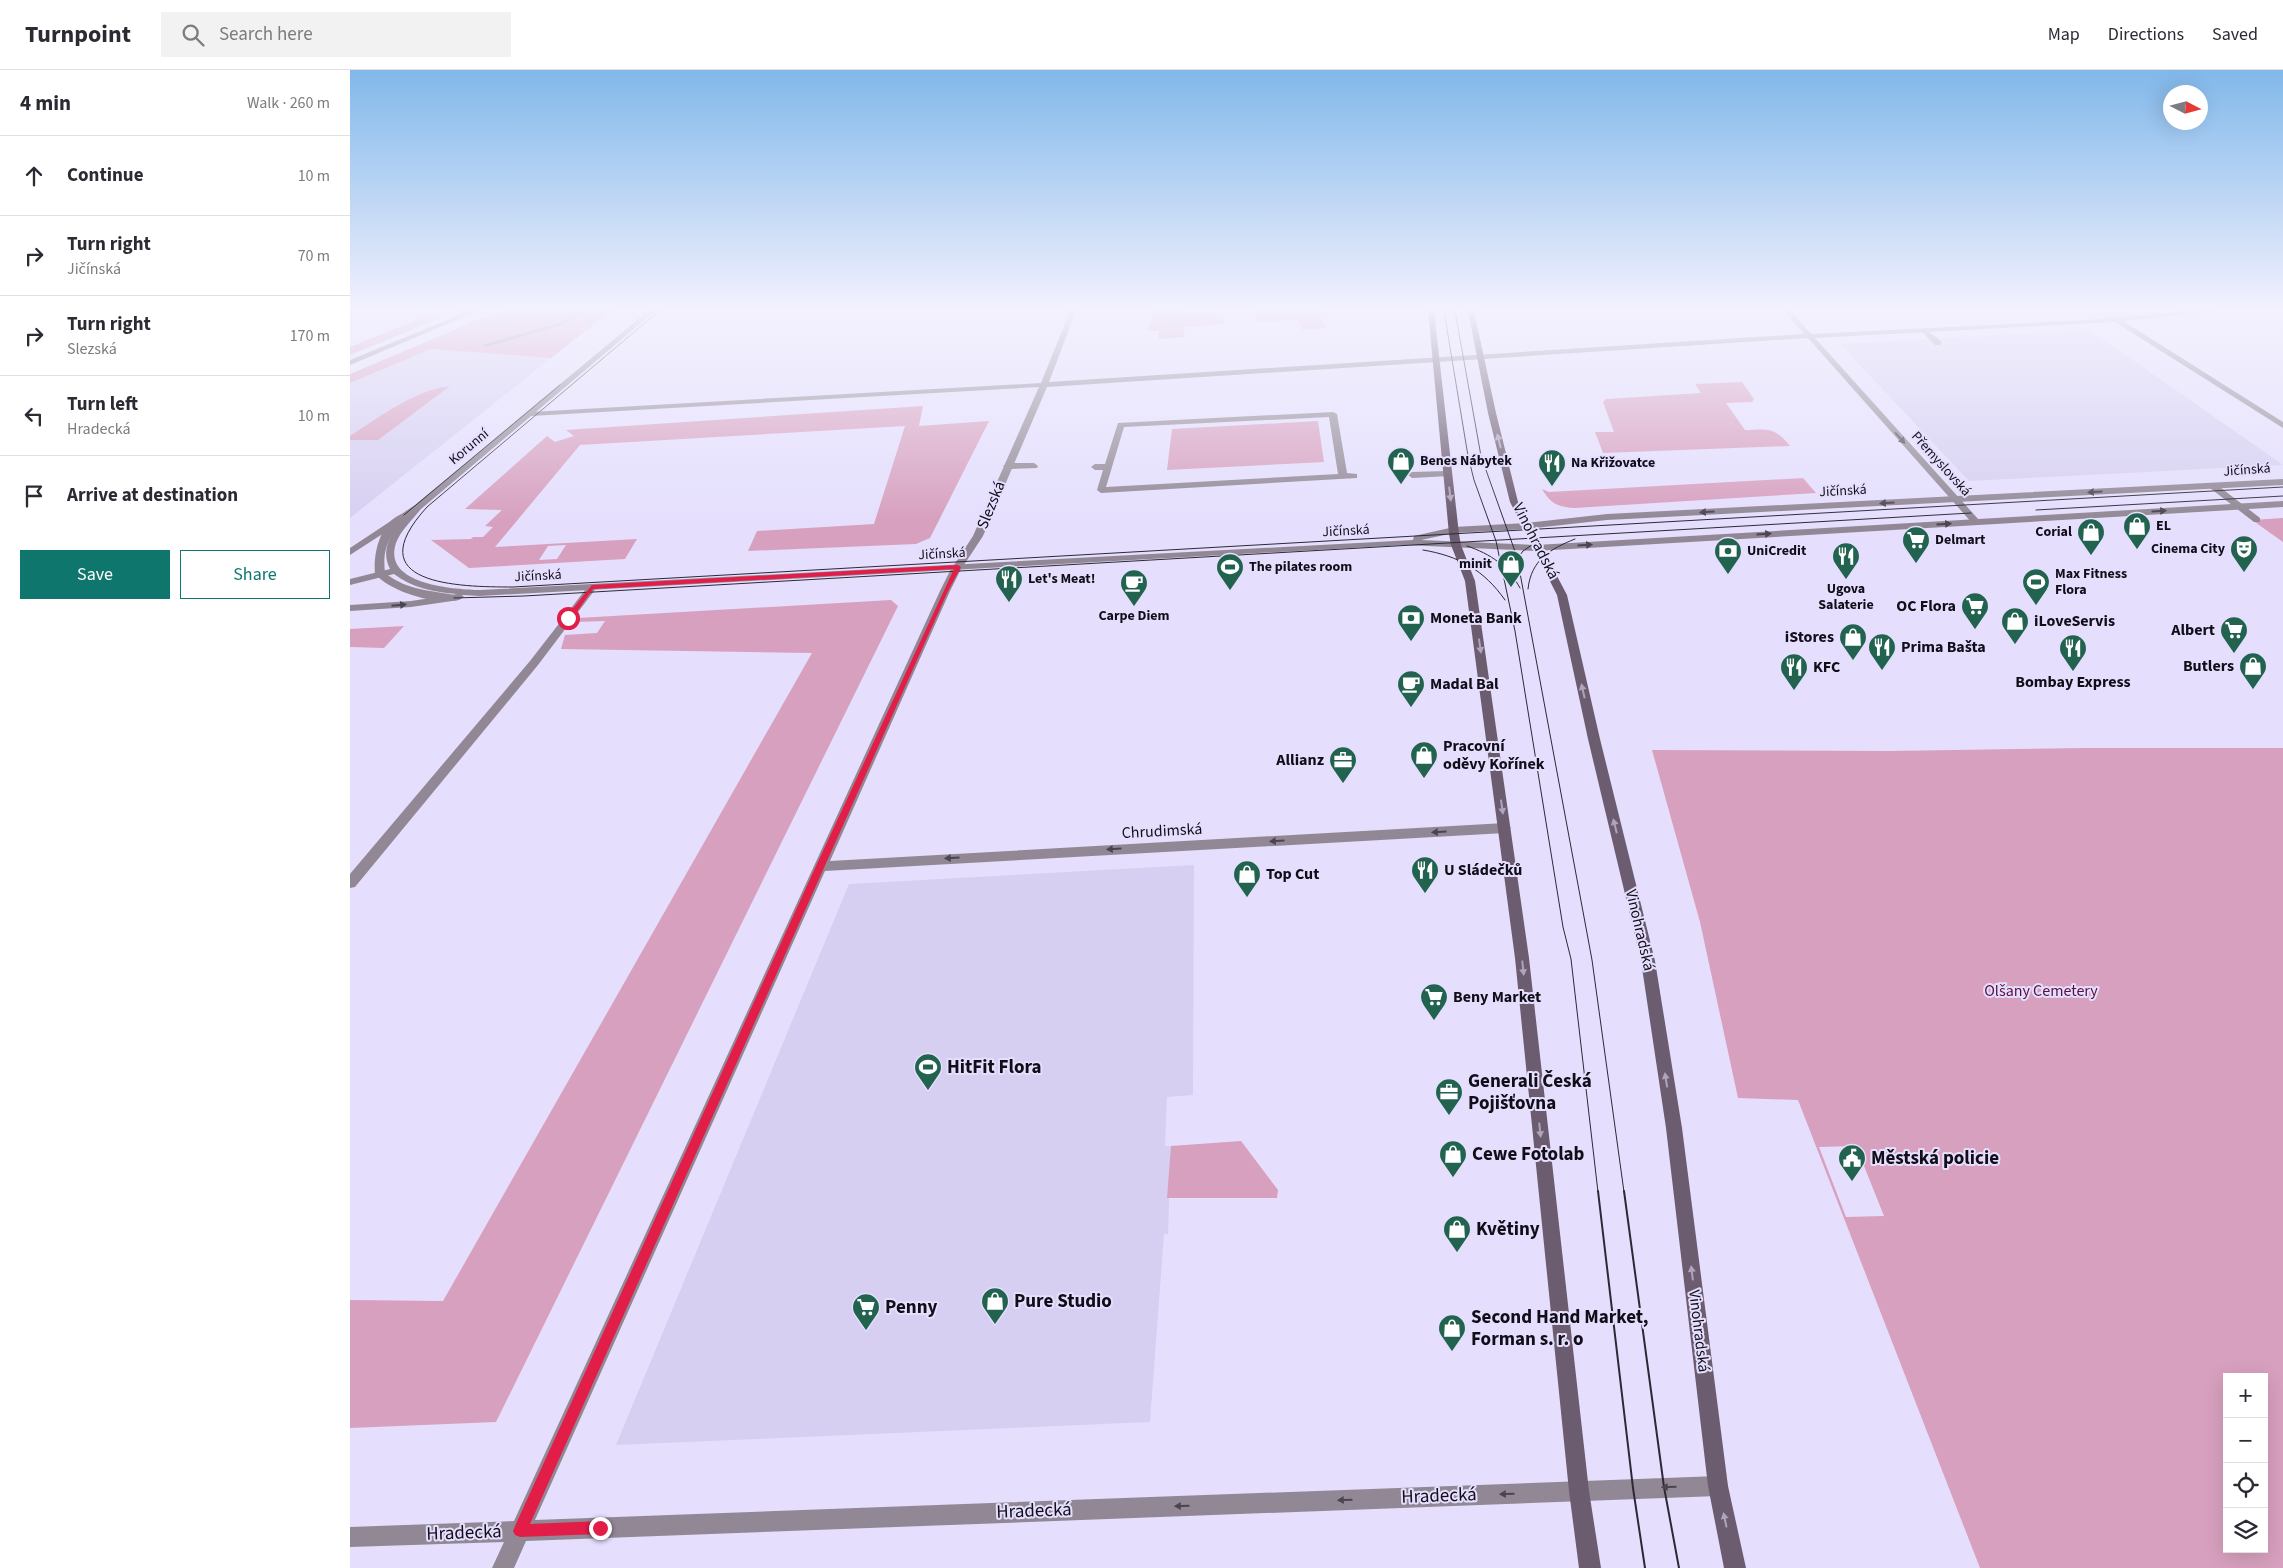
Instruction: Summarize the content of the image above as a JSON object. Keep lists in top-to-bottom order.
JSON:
{
  "streets": {
    "main road": ["Vinohradská"],
    "street": [
      "Korunní",
      "Přemyslovská",
      "Jičínská",
      "Slezská",
      "Chrudimská",
      "Hradecká"
    ]
  },
  "crossings": [
    ["Korunní", "Jičínská"],
    ["Přemyslovská", "Jičínská"],
    ["Jičínská", "Slezská"],
    ["Jičínská", "Vinohradská"],
    ["Slezská", "Chrudimská"],
    ["Slezská", "Hradecká"],
    ["Vinohradská", "Hradecká"]
  ],
  "one_way": ["Přemyslovská", "Chrudimská", "Hradecká"],
  "parks": ["Olšany Cemetery"],
  "places": {
    "shop": [
      "Benes Nábytek",
      "EL",
      "Corial",
      "minit",
      "iLoveServis",
      "iStores",
      "Butlers",
      "Pracovní oděvy Kořínek",
      "Top Cut",
      "Cewe Fotolab",
      "Květiny",
      "Pure Studio",
      "Second Hand Market, Forman s. r. o"
    ],
    "restaurant": [
      "Na Křižovatce",
      "Ugova Salaterie",
      "Let's Meat!",
      "Prima Bašta",
      "Bombay Express",
      "KFC",
      "U Sládečků"
    ],
    "supermarket": [
      "Delmart",
      "OC Flora",
      "Albert",
      "Beny Market",
      "Penny"
    ],
    "theatre": ["Cinema City"],
    "bank": ["UniCredit", "Moneta Bank"],
    "sports": ["The pilates room", "Max Fitness Flora", "HitFit Flora"],
    "cafe": ["Carpe Diem", "Madal Bal"],
    "office": ["Allianz", "Generali Česká Pojišťovna"],
    "public building": ["Městská policie"]
  },
  "north": "right",
  "page": {
    "header": "Turnpoint",
    "search": "Search here",
    "nav": ["Map", "Directions", "Saved"],
    "heading": ["4 min", "Walk · 260 m"],
    "list": [
      ["Continue", "10 m"],
      ["Turn right", "Jičínská", "70 m"],
      ["Turn right", "Slezská", "170 m"],
      ["Turn left", "Hradecká", "10 m"],
      "Arrive at destination"
    ],
    "buttons": ["Save", "Share"],
    "map_buttons": ["+", "−"]
  }
}
